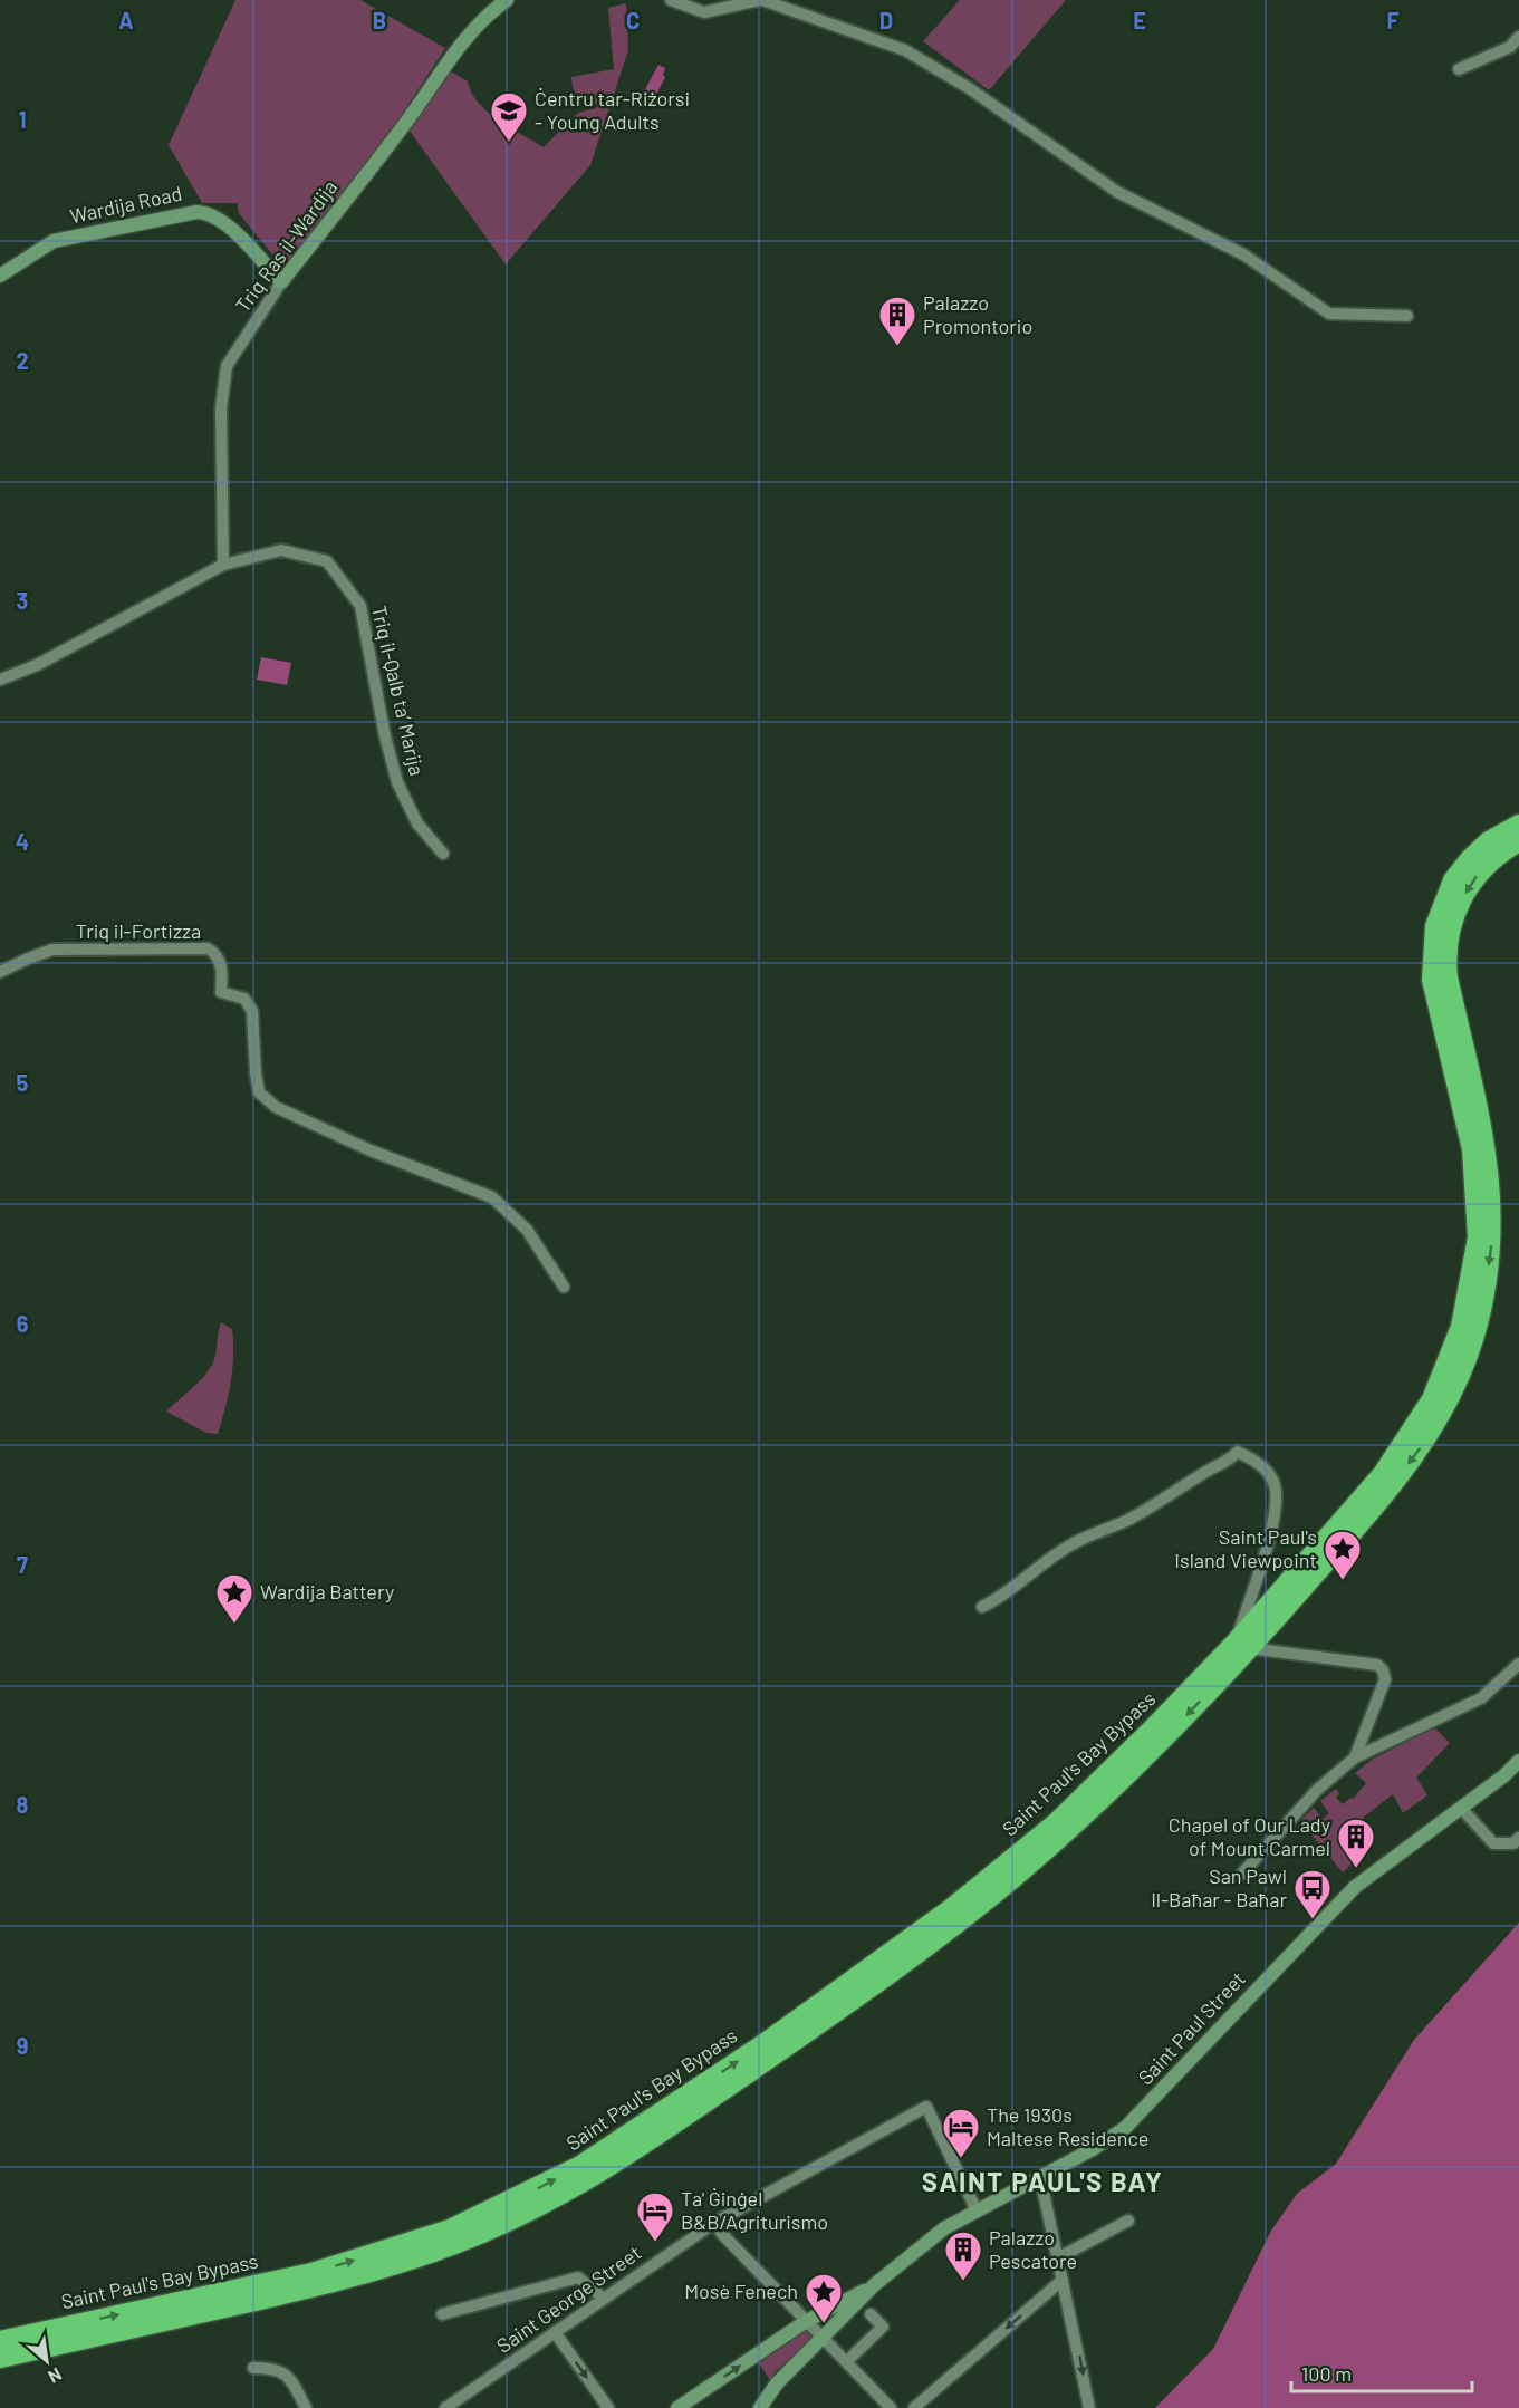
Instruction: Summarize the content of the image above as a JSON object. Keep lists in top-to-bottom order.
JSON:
{
  "streets": {
    "highway": ["Saint Paul's Bay Bypass"],
    "street": [
      "Wardija Road",
      "Triq Ras il-Wardija",
      "Triq il-Qalb ta‘ Marija",
      "Triq il-Fortizza",
      "Saint Paul Street",
      "Saint George Street"
    ]
  },
  "crossings": [
    ["Wardija Road", "Triq Ras il-Wardija"],
    ["Triq Ras il-Wardija", "Triq il-Qalb ta‘ Marija"],
    ["Saint Paul Street", "Saint George Street"]
  ],
  "districts": ["SAINT PAUL'S BAY"],
  "places": {
    "school or university": ["Ċentru tar-Riżorsi - Young Adults"],
    "building": ["Palazzo Promontorio", "Chapel of Our Lady of Mount Carmel", "Palazzo Pescatore"],
    "place": ["Saint Paul's Island Viewpoint", "Wardija Battery", "Mosè Fenech"],
    "bus stop": ["San Pawl Il-Baħar - Baħar"],
    "hotel": ["The 1930s Maltese Residence", "Ta' Ġinġel B&B/Agriturismo"]
  },
  "scale_bar": "100 m",
  "north": "bottom right",
  "grid": {
    "columns": [
      "A",
      "B",
      "C",
      "D",
      "E",
      "F"
    ],
    "rows": [
      "1",
      "2",
      "3",
      "4",
      "5",
      "6",
      "7",
      "8",
      "9"
    ]
  }
}
